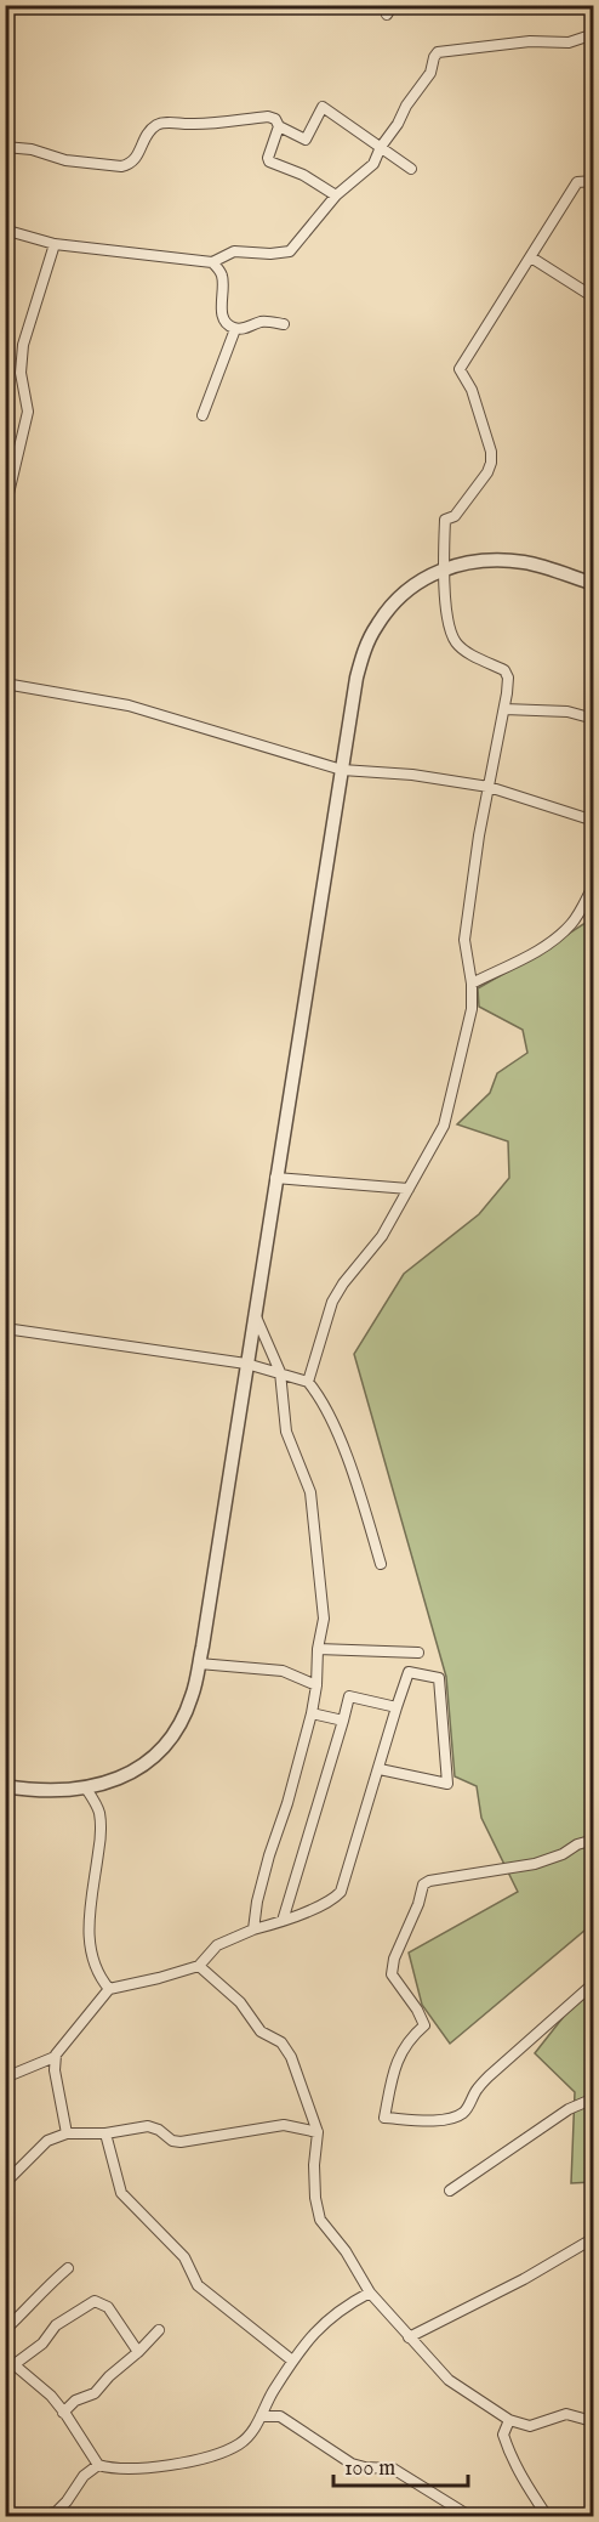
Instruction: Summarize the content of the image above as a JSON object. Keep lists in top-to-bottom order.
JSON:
{
  "scale_bar": "100 m"
}
